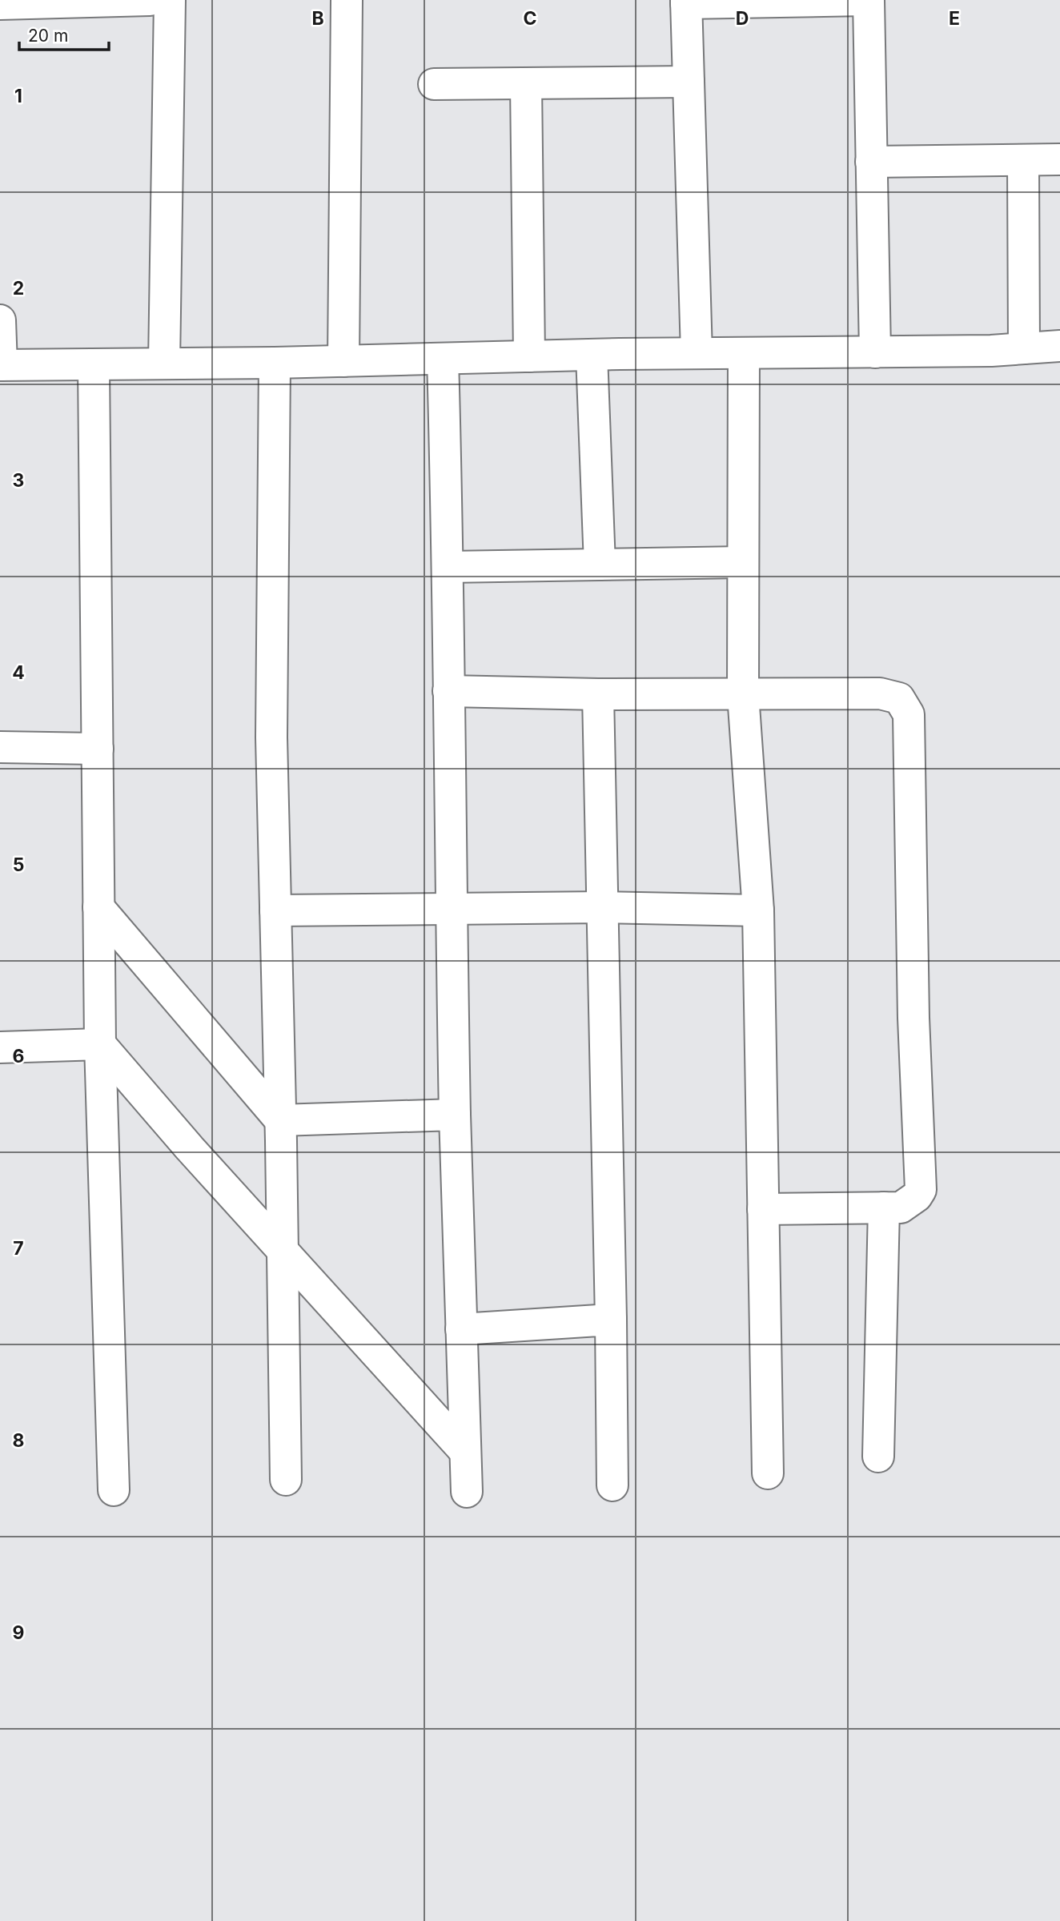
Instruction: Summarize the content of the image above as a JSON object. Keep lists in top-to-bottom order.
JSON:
{
  "scale_bar": "20 m",
  "grid": {
    "columns": [
      "B",
      "C",
      "D",
      "E"
    ],
    "rows": [
      "1",
      "2",
      "3",
      "4",
      "5",
      "6",
      "7",
      "8",
      "9"
    ]
  }
}
